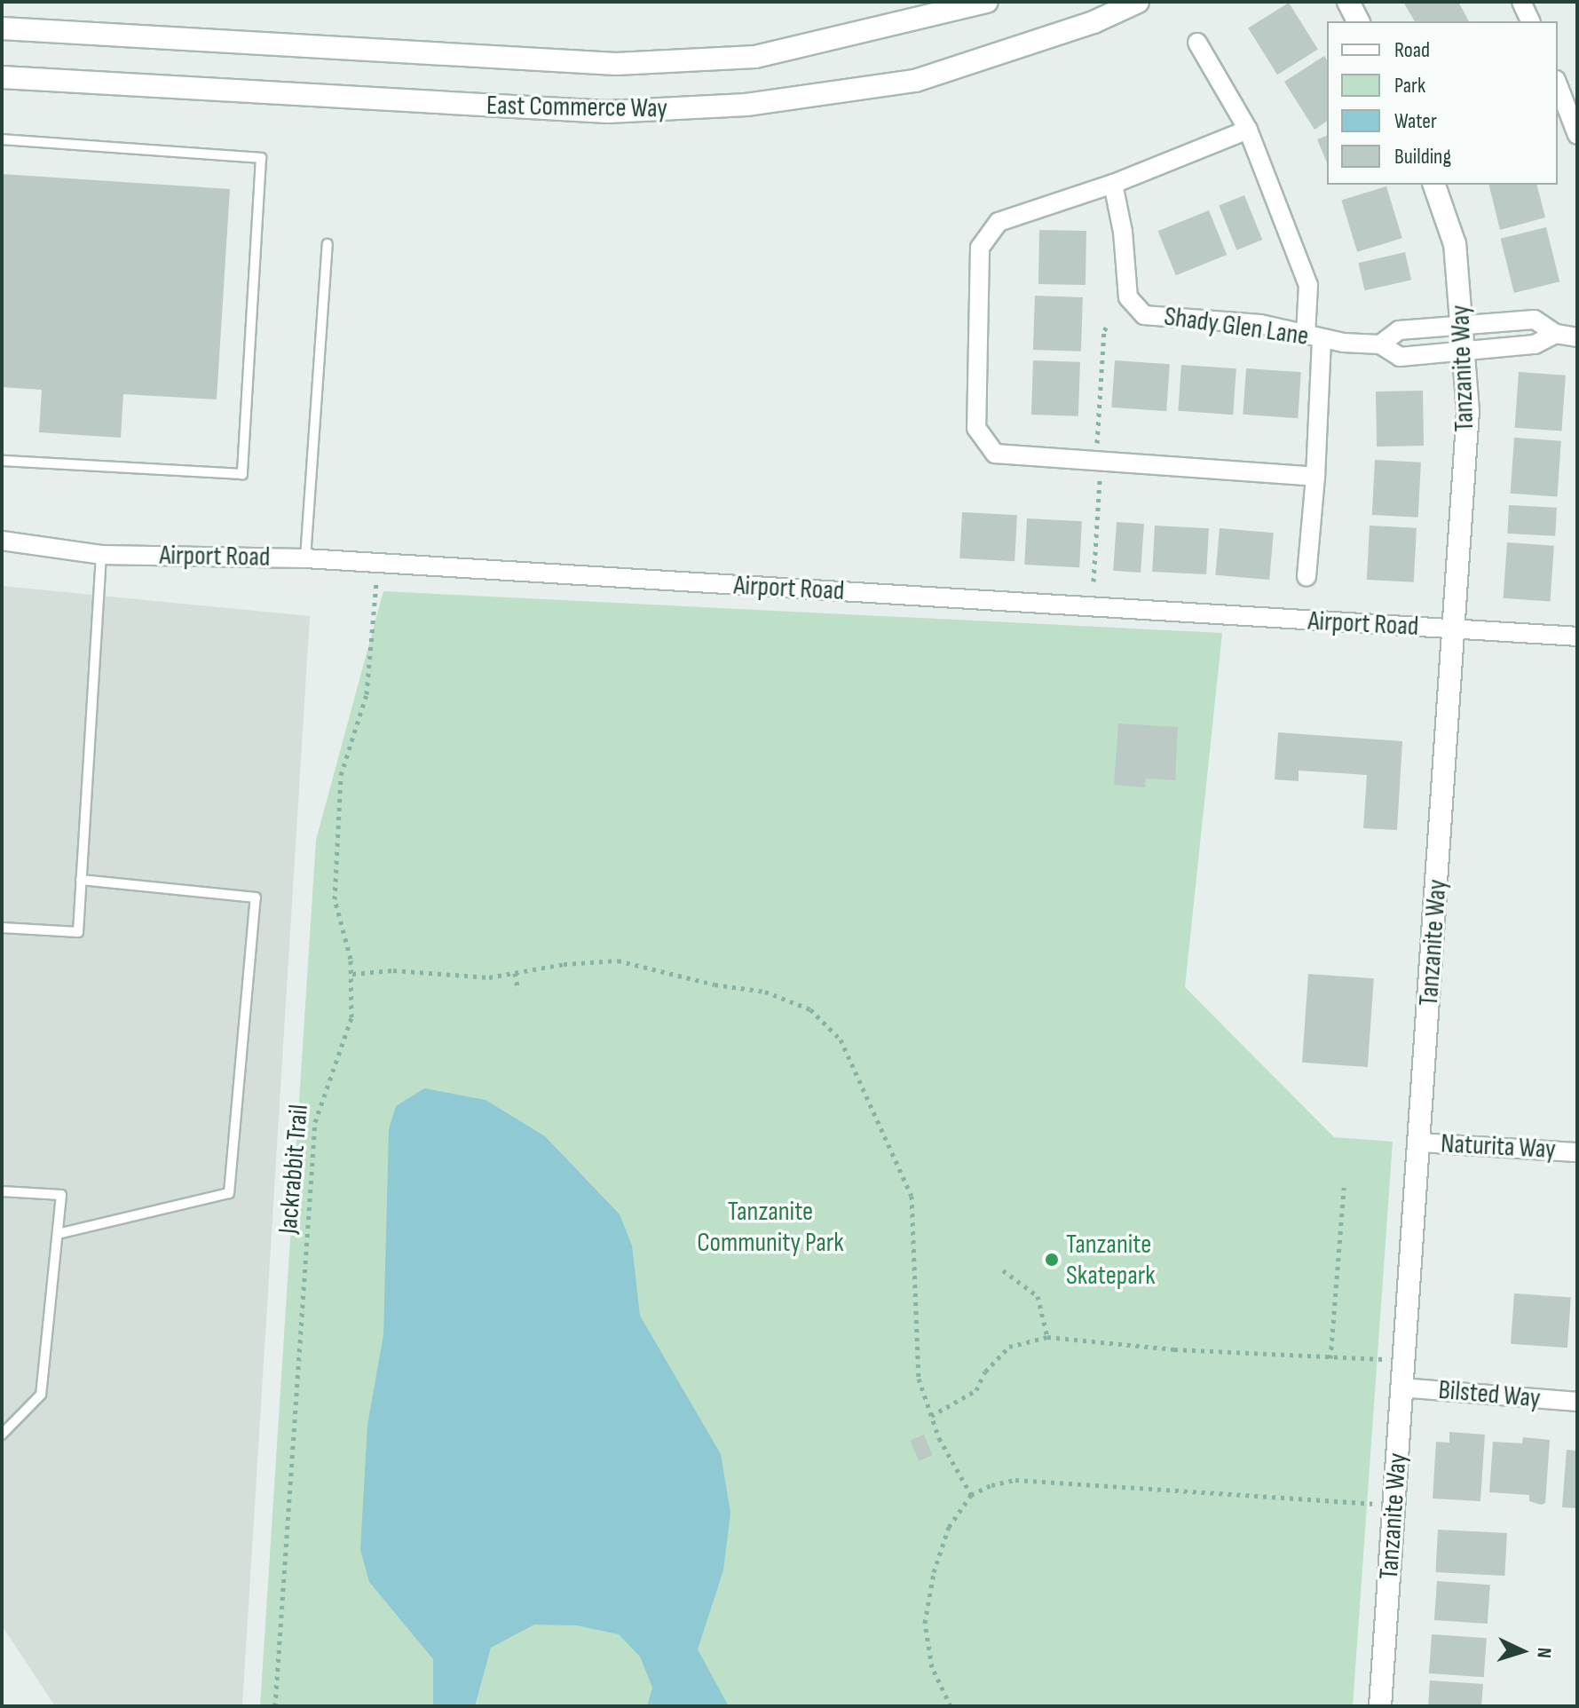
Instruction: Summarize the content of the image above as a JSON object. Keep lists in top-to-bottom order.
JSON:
{
  "streets": {
    "main road": ["East Commerce Way", "Tanzanite Way"],
    "street": [
      "Shady Glen Lane",
      "Airport Road",
      "Naturita Way",
      "Bilsted Way"
    ],
    "path": ["Jackrabbit Trail"]
  },
  "crossings": [
    ["Shady Glen Lane", "Tanzanite Way"],
    ["Tanzanite Way", "Airport Road"],
    ["Tanzanite Way", "Naturita Way"],
    ["Tanzanite Way", "Bilsted Way"],
    ["Airport Road", "Jackrabbit Trail"]
  ],
  "parks": ["Tanzanite Community Park"],
  "places": ["Tanzanite Skatepark"],
  "legend": [
    "Road",
    "Park",
    "Water",
    "Building"
  ],
  "north": "right"
}
